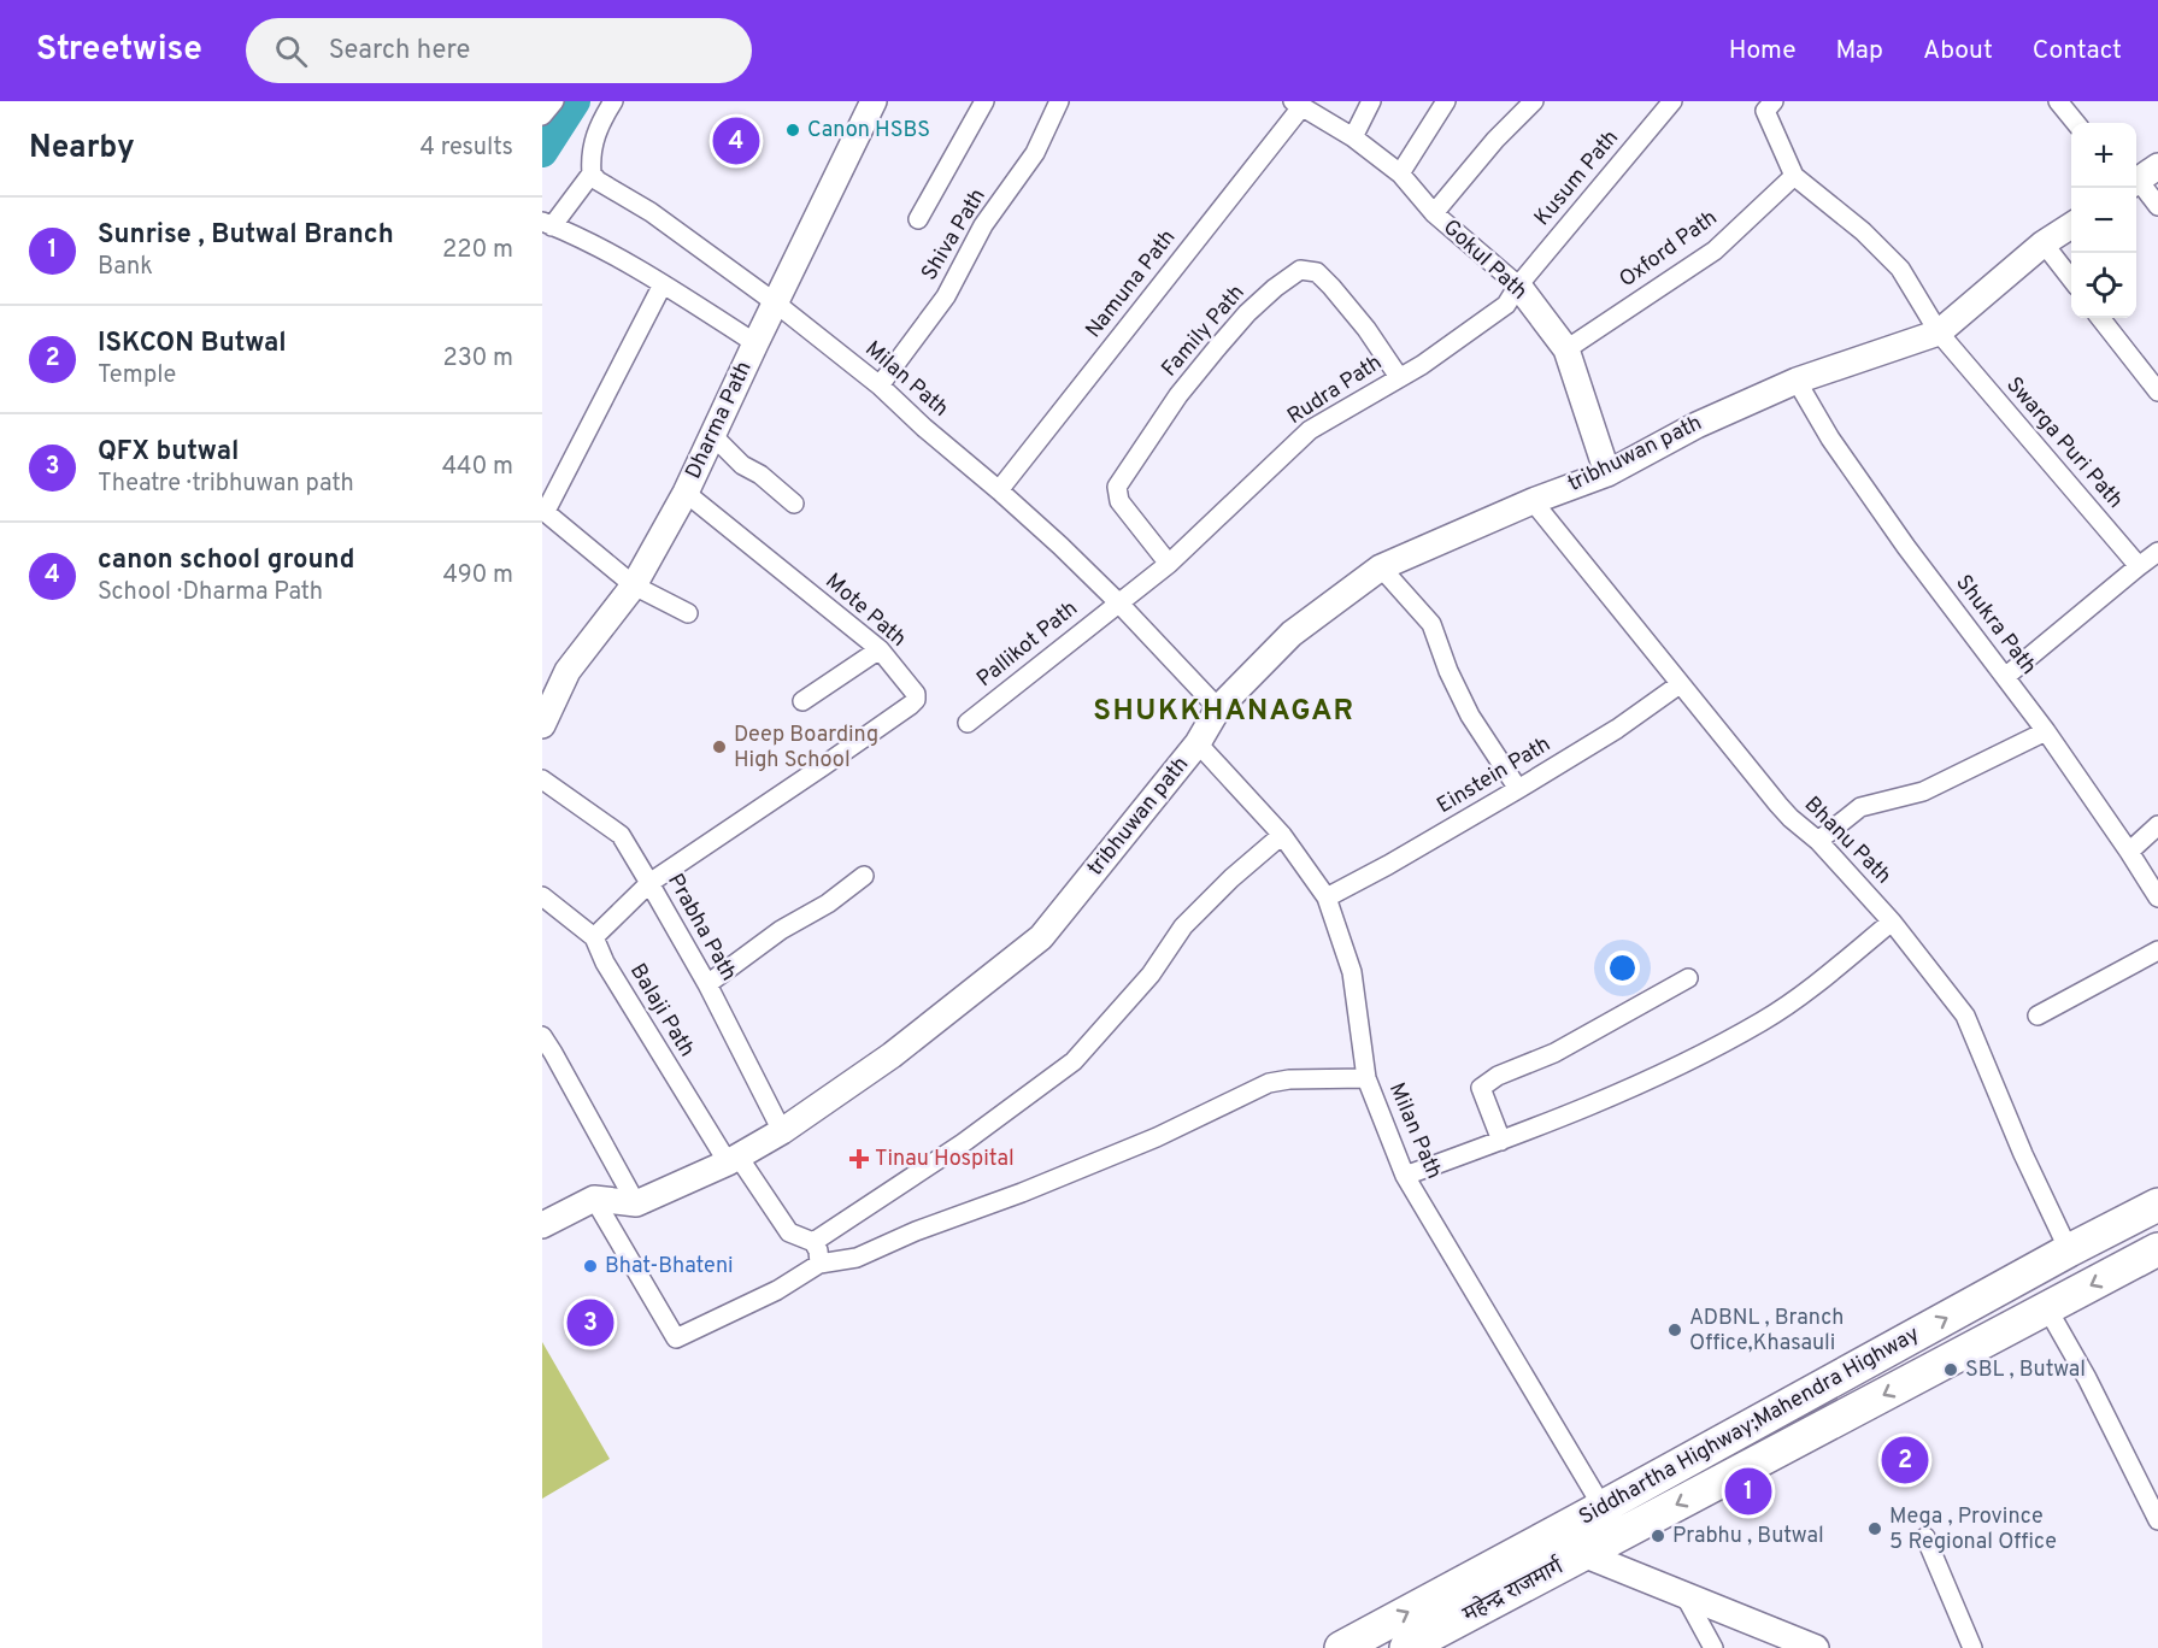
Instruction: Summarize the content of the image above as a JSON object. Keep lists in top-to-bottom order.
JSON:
{
  "streets": {
    "highway": ["Siddhartha Highway;Mahendra Highway", "महेन्द्र राजमार्ग"],
    "street": [
      "Kusum Path",
      "Shiva Path",
      "Oxford Path",
      "Gokul Path",
      "Namuna Path",
      "Family Path",
      "Milan Path",
      "Rudra Path",
      "Dharma Path",
      "Swarga Puri Path",
      "tribhuwan path",
      "Mote Path",
      "Shukra Path",
      "Pallikot Path",
      "Einstein Path",
      "Bhanu Path",
      "Prabha Path",
      "Balaji Path"
    ]
  },
  "crossings": [
    ["Kusum Path", "Gokul Path"],
    ["Kusum Path", "Rudra Path"],
    ["Shiva Path", "Milan Path"],
    ["Oxford Path", "Gokul Path"],
    ["Oxford Path", "Swarga Puri Path"],
    ["Gokul Path", "Namuna Path"],
    ["Gokul Path", "Rudra Path"],
    ["Gokul Path", "tribhuwan path"],
    ["Namuna Path", "Milan Path"],
    ["Family Path", "Rudra Path"],
    ["Milan Path", "Rudra Path"],
    ["Milan Path", "Dharma Path"],
    ["Milan Path", "tribhuwan path"],
    ["Milan Path", "Pallikot Path"],
    ["Milan Path", "Einstein Path"],
    ["Milan Path", "Siddhartha Highway;Mahendra Highway"],
    ["Rudra Path", "Pallikot Path"],
    ["Dharma Path", "Mote Path"],
    ["Swarga Puri Path", "tribhuwan path"],
    ["tribhuwan path", "Shukra Path"],
    ["tribhuwan path", "Bhanu Path"],
    ["tribhuwan path", "Prabha Path"],
    ["tribhuwan path", "Balaji Path"],
    ["Mote Path", "Prabha Path"],
    ["Einstein Path", "Bhanu Path"],
    ["Bhanu Path", "Siddhartha Highway;Mahendra Highway"],
    ["Siddhartha Highway;Mahendra Highway", "महेन्द्र राजमार्ग"]
  ],
  "districts": ["SHUKKHANAGAR"],
  "places": {
    "other": [
      "Canon HSBS",
      "Deep Boarding High School",
      "Bhat-Bhateni",
      "ADBNL , Branch Office,Khasauli",
      "SBL , Butwal",
      "Mega , Province 5 Regional Office",
      "Prabhu , Butwal"
    ],
    "health": ["Tinau Hospital"]
  },
  "page": {
    "header": "Streetwise",
    "search": "Search here",
    "nav": [
      "Home",
      "Map",
      "About",
      "Contact"
    ],
    "heading": ["Nearby", "4 results"],
    "pins": [
      "4",
      "3",
      "2",
      "1"
    ],
    "map_buttons": ["+", "−"],
    "list": [
      {
        "mark": "1",
        "name": "Sunrise , Butwal Branch",
        "note": "Bank",
        "value": "220 m"
      },
      {
        "mark": "2",
        "name": "ISKCON Butwal",
        "note": "Temple",
        "value": "230 m"
      },
      {
        "mark": "3",
        "name": "QFX butwal",
        "note": "Theatre · tribhuwan path",
        "value": "440 m"
      },
      {
        "mark": "4",
        "name": "canon school ground",
        "note": "School · Dharma Path",
        "value": "490 m"
      }
    ]
  }
}
